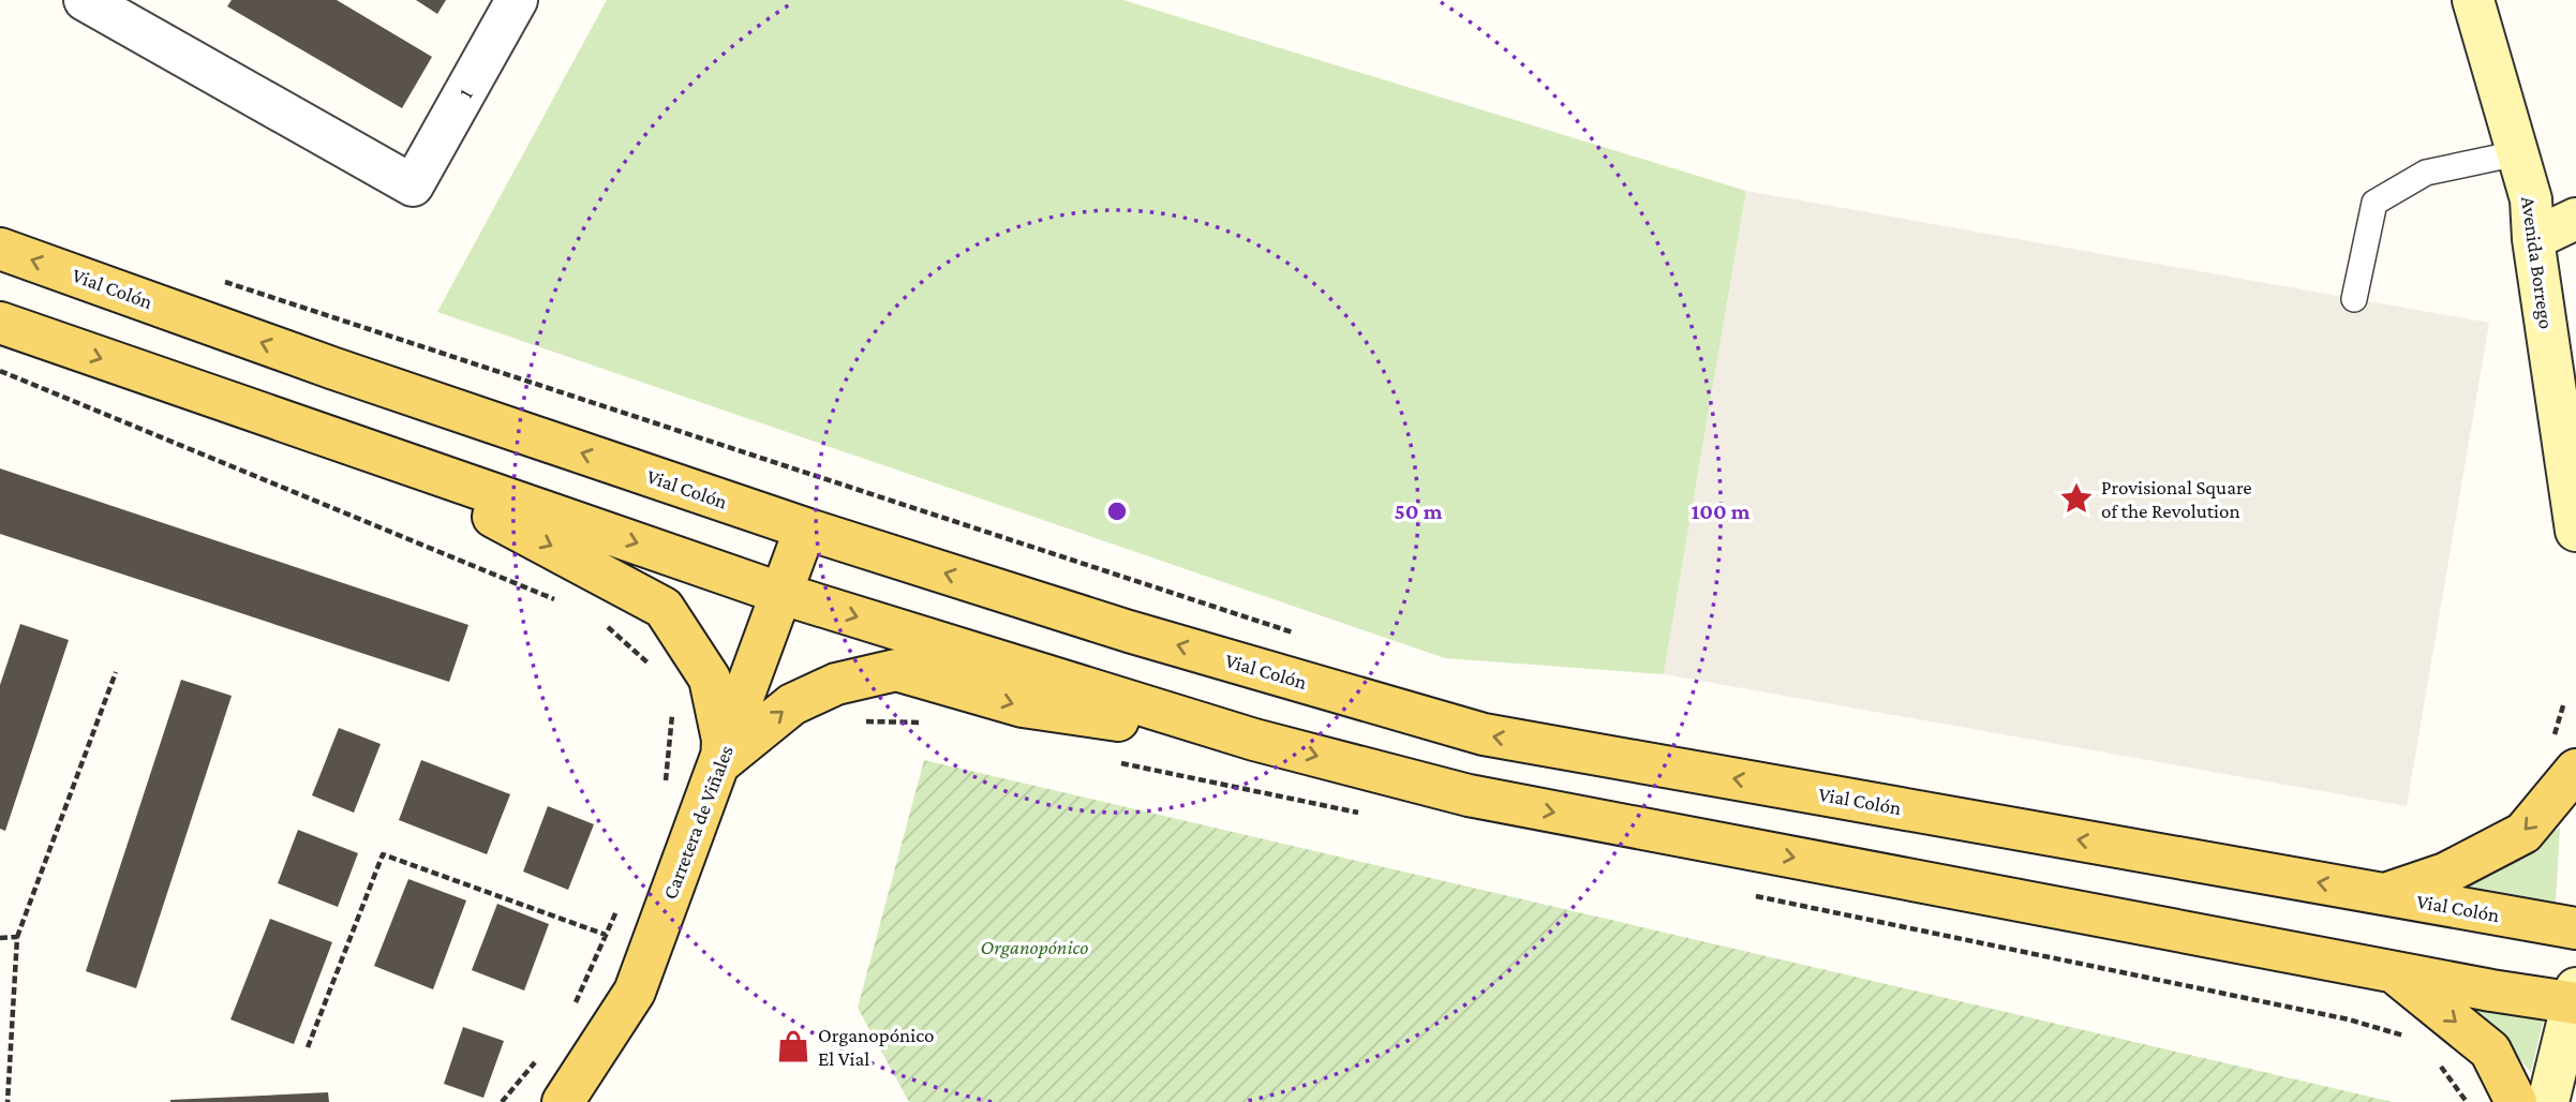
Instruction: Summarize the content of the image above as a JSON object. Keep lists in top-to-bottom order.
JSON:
{
  "streets": {
    "main road": ["Vial Colón", "Carretera de Viñales"],
    "street": ["1", "Avenida Borrego"]
  },
  "crossings": [
    ["Vial Colón", "Carretera de Viñales"]
  ],
  "parks": ["Organopónico"],
  "places": {
    "place": ["Provisional Square of the Revolution"],
    "shop": ["Organopónico El Vial"]
  },
  "rings": ["50 m", "100 m"]
}
